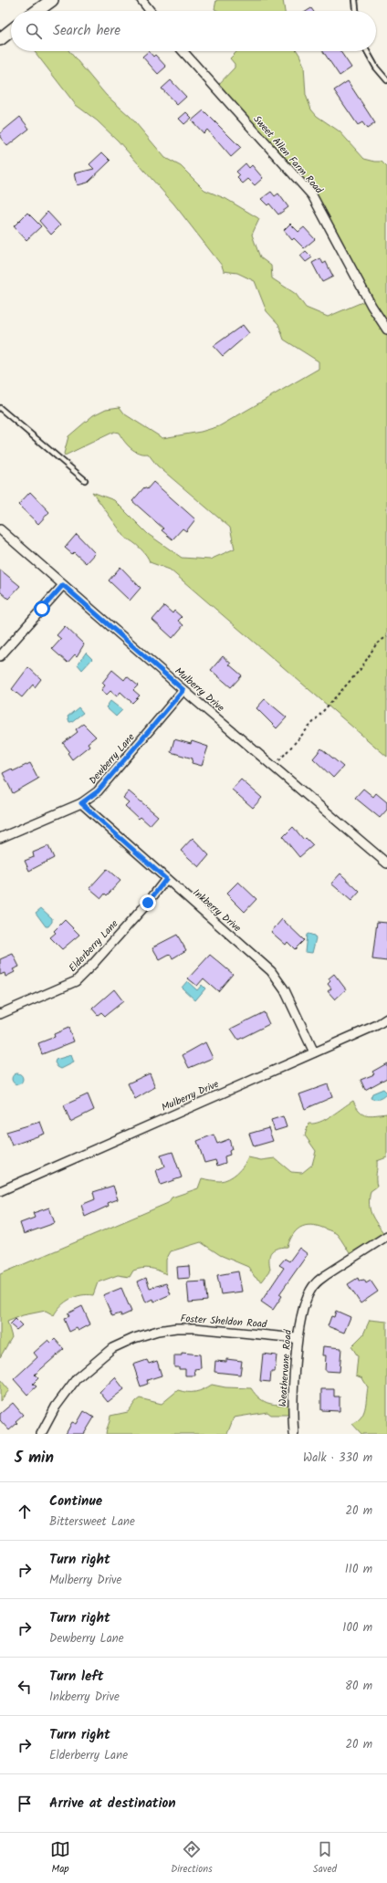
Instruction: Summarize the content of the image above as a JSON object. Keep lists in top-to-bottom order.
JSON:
{
  "streets": {
    "street": [
      "Sweet Allen Farm Road",
      "Mulberry Drive",
      "Dewberry Lane",
      "Inkberry Drive",
      "Elderberry Lane",
      "Foster Sheldon Road",
      "Weathervane Road"
    ]
  },
  "crossings": [
    ["Mulberry Drive", "Dewberry Lane"],
    ["Mulberry Drive", "Inkberry Drive"],
    ["Dewberry Lane", "Inkberry Drive"],
    ["Inkberry Drive", "Elderberry Lane"],
    ["Foster Sheldon Road", "Weathervane Road"]
  ],
  "page": {
    "search": "Search here",
    "heading": ["5 min", "Walk · 330 m"],
    "list": [
      ["Continue", "Bittersweet Lane", "20 m"],
      ["Turn right", "Mulberry Drive", "110 m"],
      ["Turn right", "Dewberry Lane", "100 m"],
      ["Turn left", "Inkberry Drive", "80 m"],
      ["Turn right", "Elderberry Lane", "20 m"],
      "Arrive at destination"
    ],
    "nav": ["Map", "Directions", "Saved"]
  }
}
